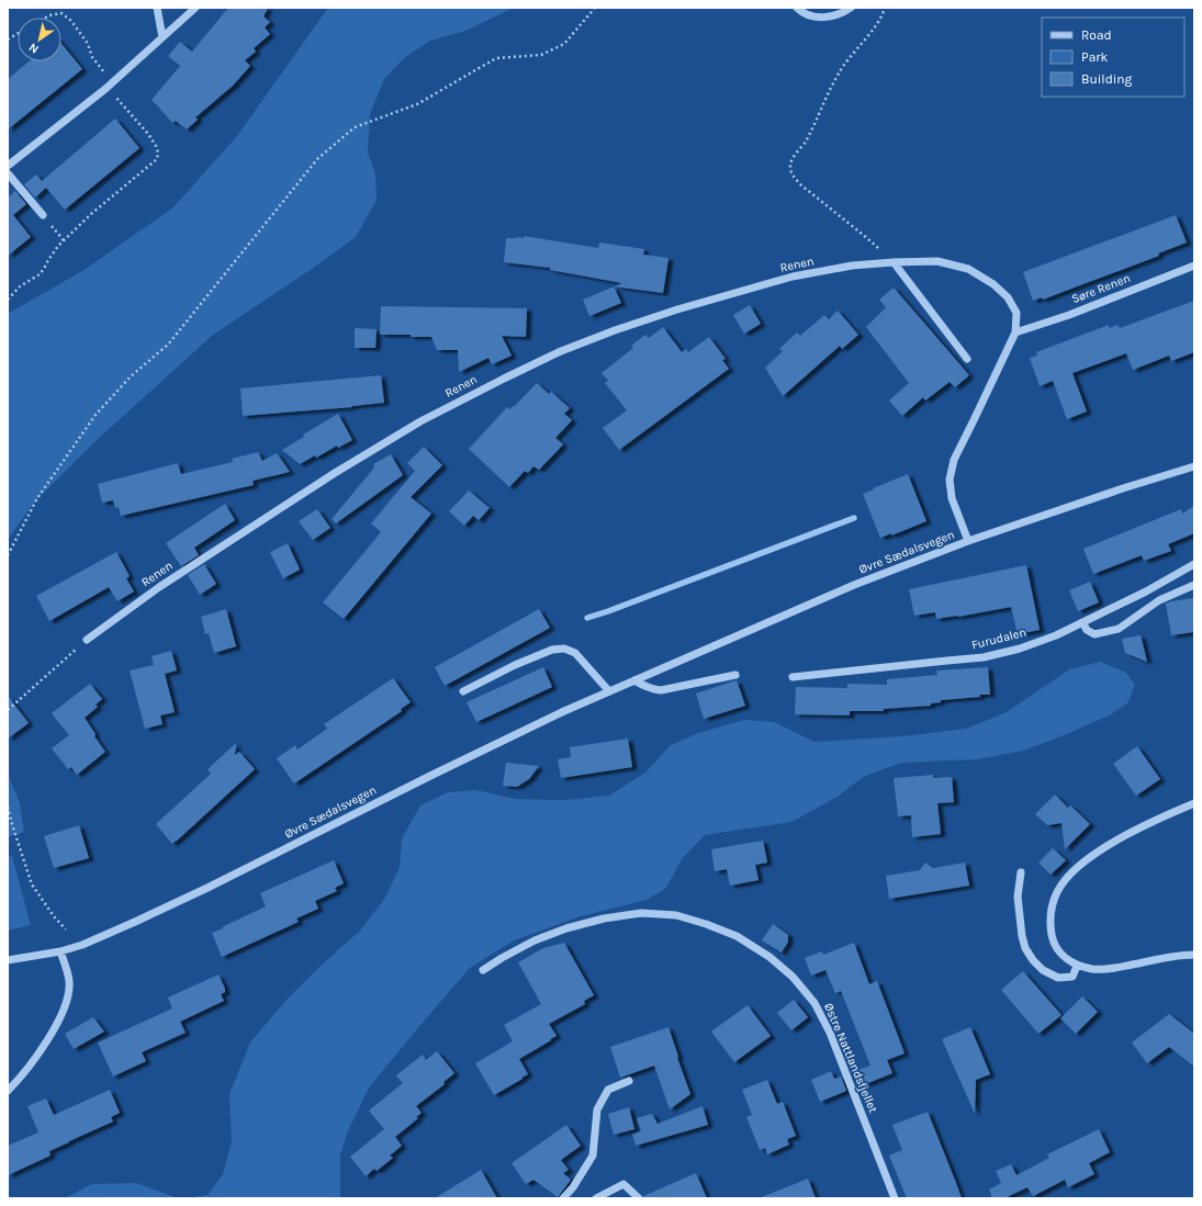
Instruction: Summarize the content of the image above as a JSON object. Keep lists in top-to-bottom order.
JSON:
{
  "streets": {
    "street": [
      "Renen",
      "Søre Renen",
      "Øvre Sædalsvegen",
      "Furudalen",
      "Østre Nattlandsfjellet"
    ]
  },
  "crossings": [
    ["Renen", "Søre Renen"],
    ["Renen", "Øvre Sædalsvegen"]
  ],
  "legend": ["Road", "Park", "Building"],
  "north": "bottom left"
}
